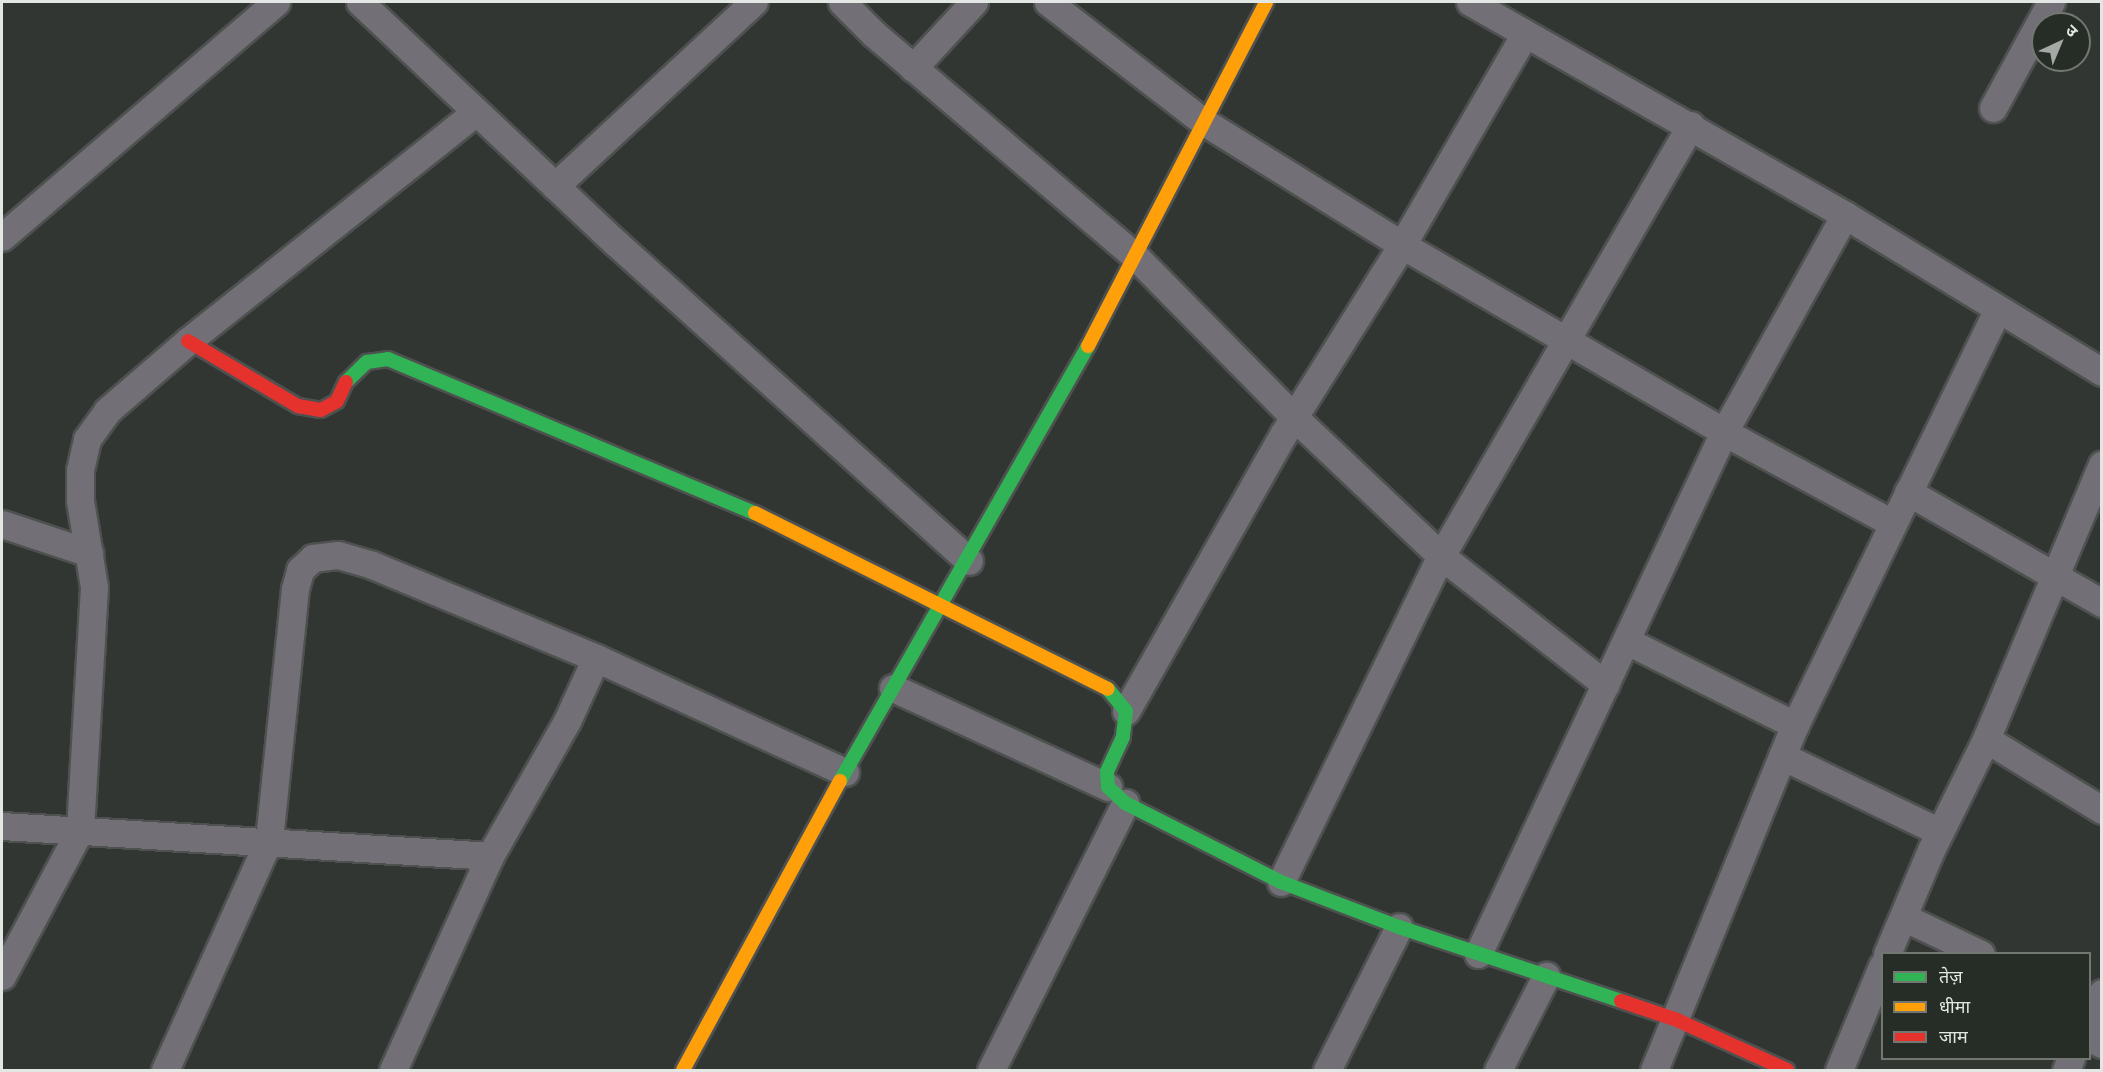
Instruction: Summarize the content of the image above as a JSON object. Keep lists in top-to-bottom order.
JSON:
{
  "legend": ["तेज़", "धीमा", "जाम"],
  "north": "top right"
}
